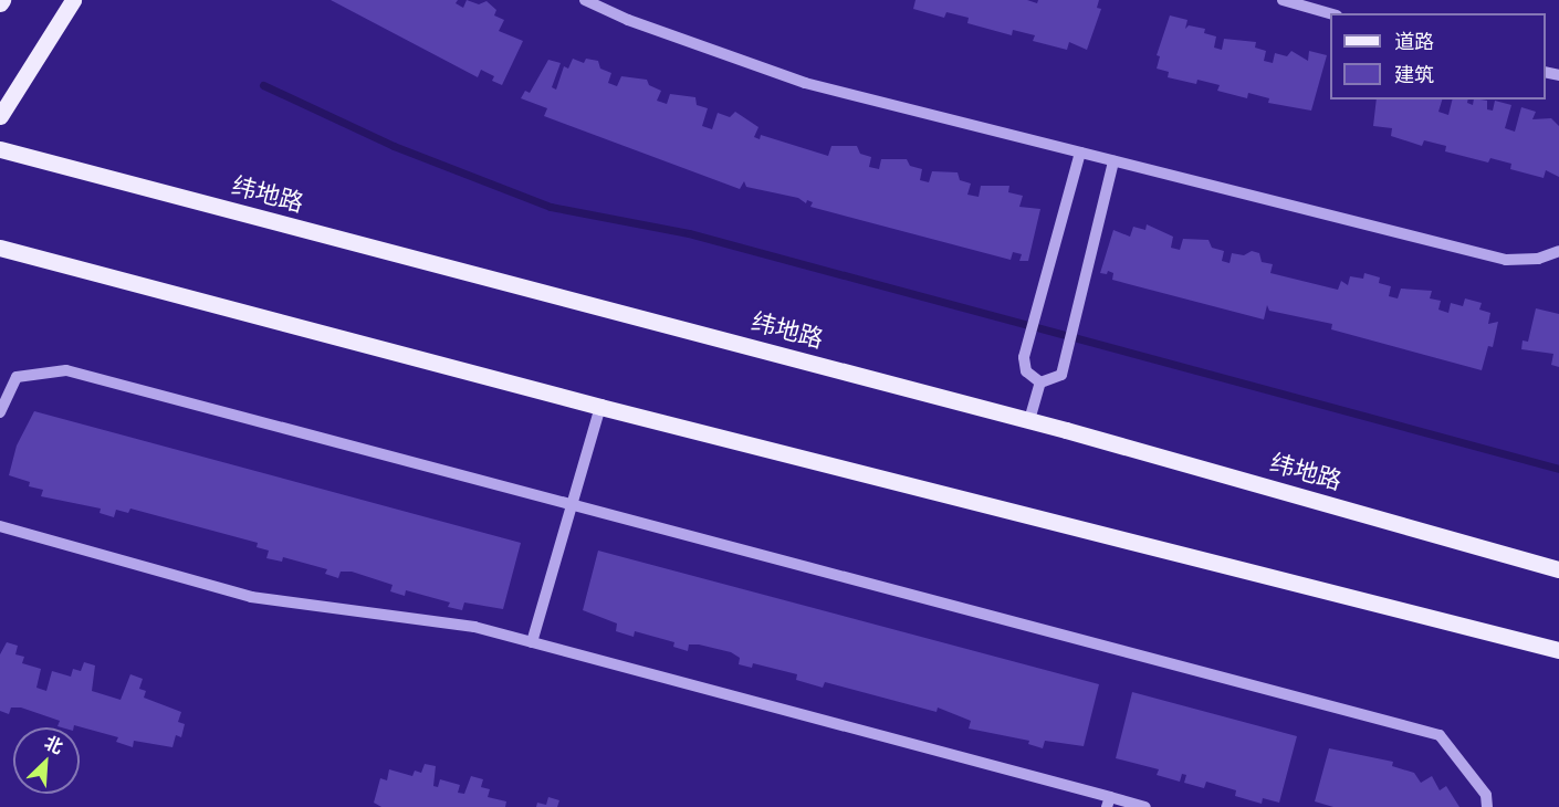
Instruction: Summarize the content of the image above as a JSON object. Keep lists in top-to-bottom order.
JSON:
{
  "streets": {
    "main road": ["纬地路"]
  },
  "legend": ["道路", "建筑"],
  "north": "top right"
}
